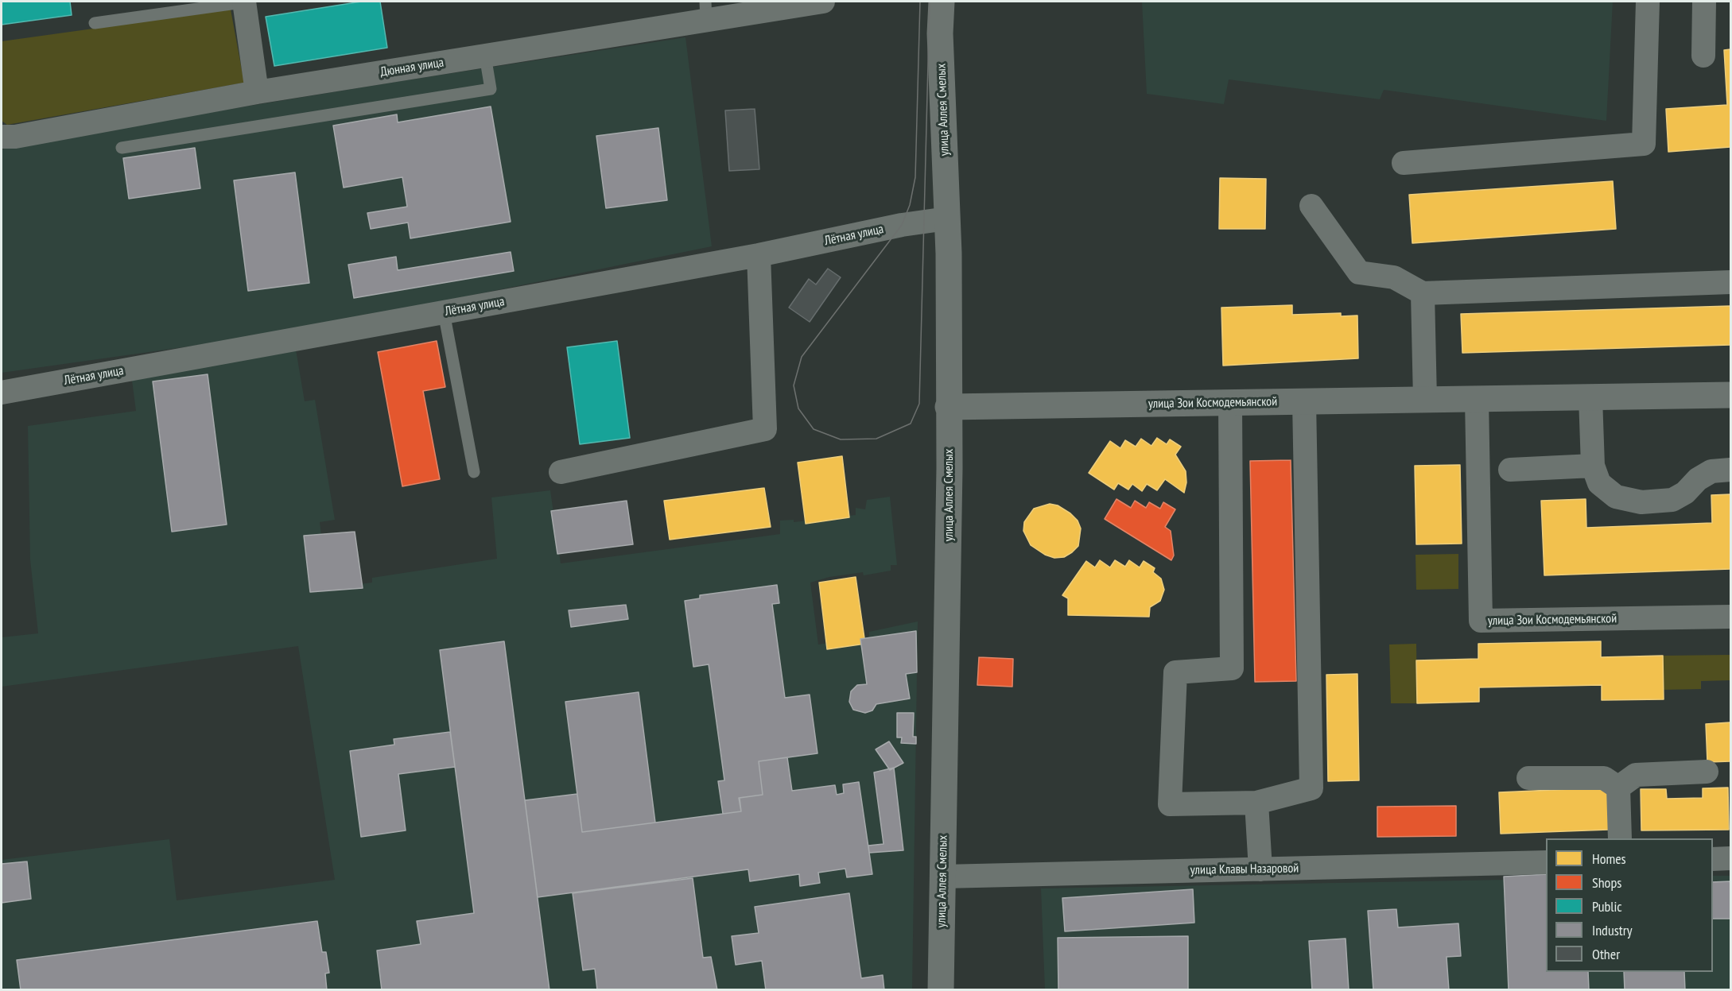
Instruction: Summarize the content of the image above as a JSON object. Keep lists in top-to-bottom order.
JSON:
{
  "streets": {
    "main road": ["улица Аллея Смелых", "улица Зои Космодемьянской"],
    "street": ["Дюнная улица", "Лётная улица", "улица Клавы Назаровой"]
  },
  "crossings": [
    ["улица Аллея Смелых", "Лётная улица"],
    ["улица Аллея Смелых", "улица Зои Космодемьянской"],
    ["улица Аллея Смелых", "улица Клавы Назаровой"]
  ],
  "legend": [
    "Homes",
    "Shops",
    "Public",
    "Industry",
    "Other"
  ]
}
